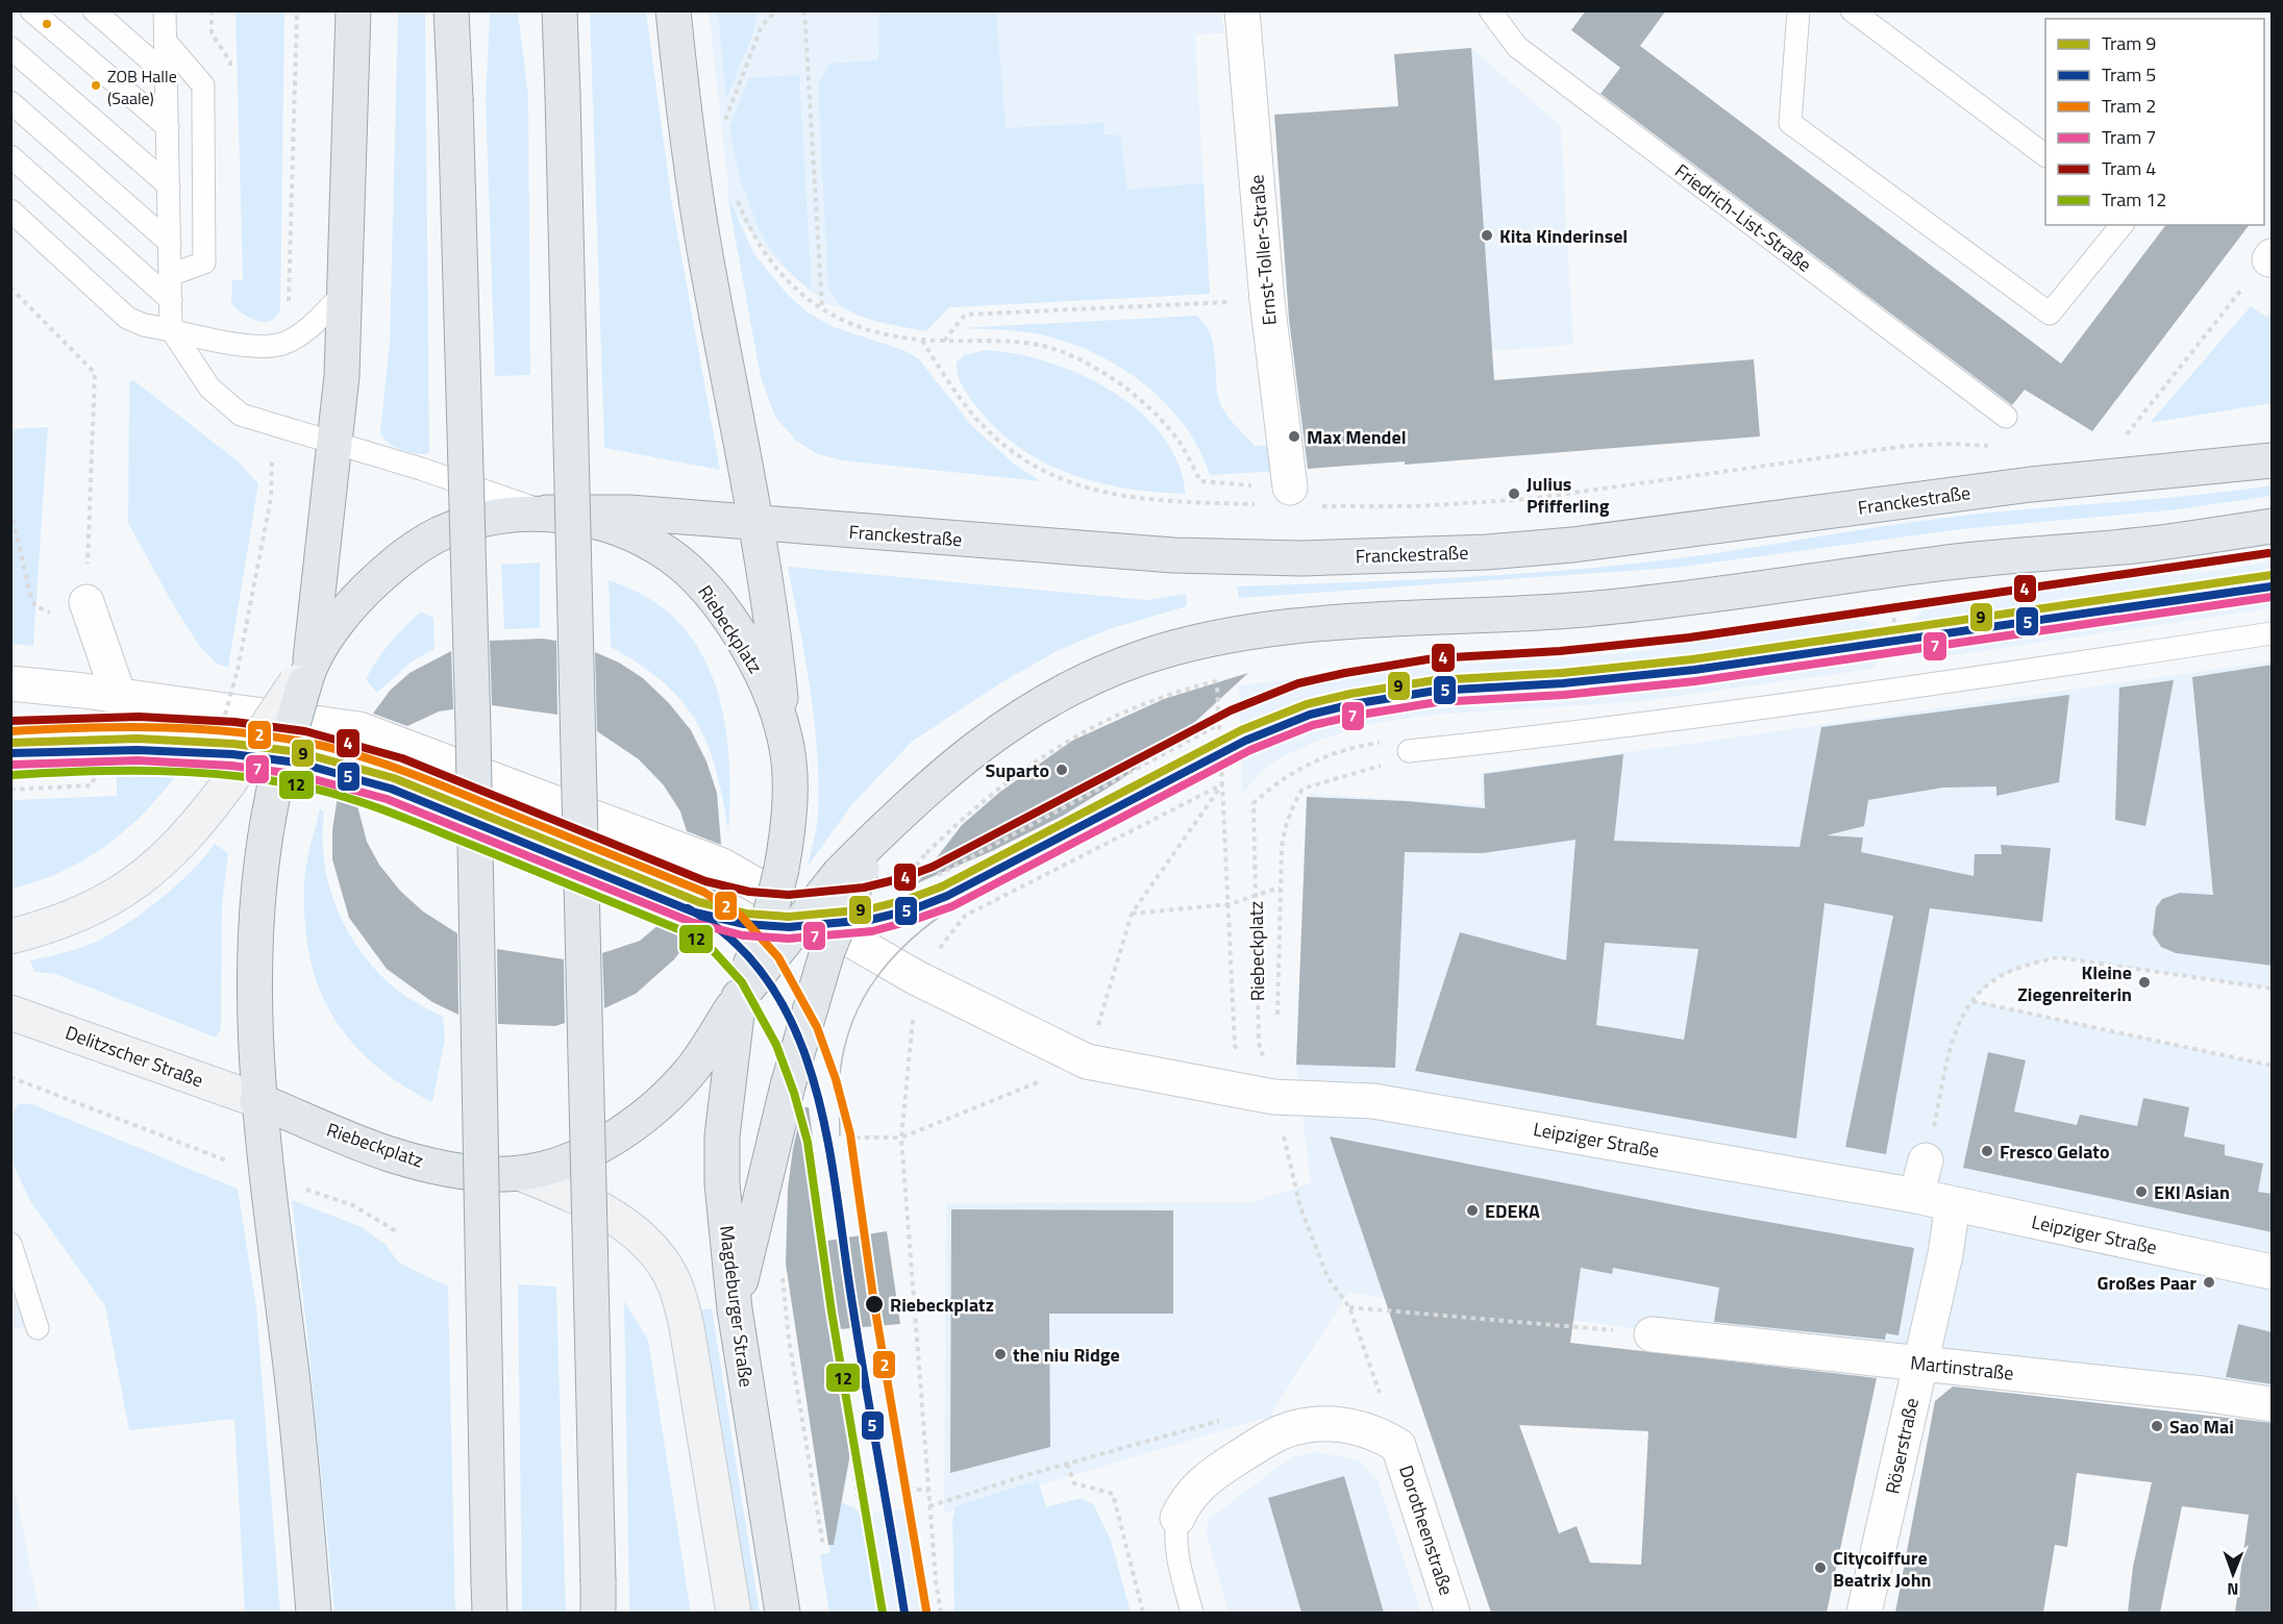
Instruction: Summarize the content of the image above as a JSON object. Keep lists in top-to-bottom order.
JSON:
{
  "streets": {
    "main road": [
      "Franckestraße",
      "Riebeckplatz",
      "Delitzscher Straße",
      "Magdeburger Straße"
    ],
    "street": [
      "Ernst-Toller-Straße",
      "Leipziger Straße",
      "Martinstraße",
      "Röserstraße",
      "Dorotheenstraße"
    ],
    "lane": ["Friedrich-List-Straße"]
  },
  "crossings": [
    ["Franckestraße", "Riebeckplatz"],
    ["Riebeckplatz", "Delitzscher Straße"],
    ["Riebeckplatz", "Leipziger Straße"],
    ["Riebeckplatz", "Magdeburger Straße"],
    ["Riebeckplatz", "Dorotheenstraße"],
    ["Leipziger Straße", "Röserstraße"],
    ["Martinstraße", "Röserstraße"]
  ],
  "places": [
    "ZOB Halle (Saale)",
    "Kita Kinderinsel",
    "Max Mendel",
    "Julius Pfifferling",
    "Suparto",
    "Kleine Ziegenreiterin",
    "Fresco Gelato",
    "EKI Asian",
    "EDEKA",
    "Großes Paar",
    "Riebeckplatz",
    "the niu Ridge",
    "Sao Mai",
    "Citycoiffure Beatrix John"
  ],
  "lines": [
    "tram line 4",
    "tram line 9",
    "tram line 5",
    "tram line 7",
    "tram line 2",
    "tram line 12"
  ],
  "legend": [
    "Tram 9",
    "Tram 5",
    "Tram 2",
    "Tram 7",
    "Tram 4",
    "Tram 12"
  ],
  "north": "bottom"
}
